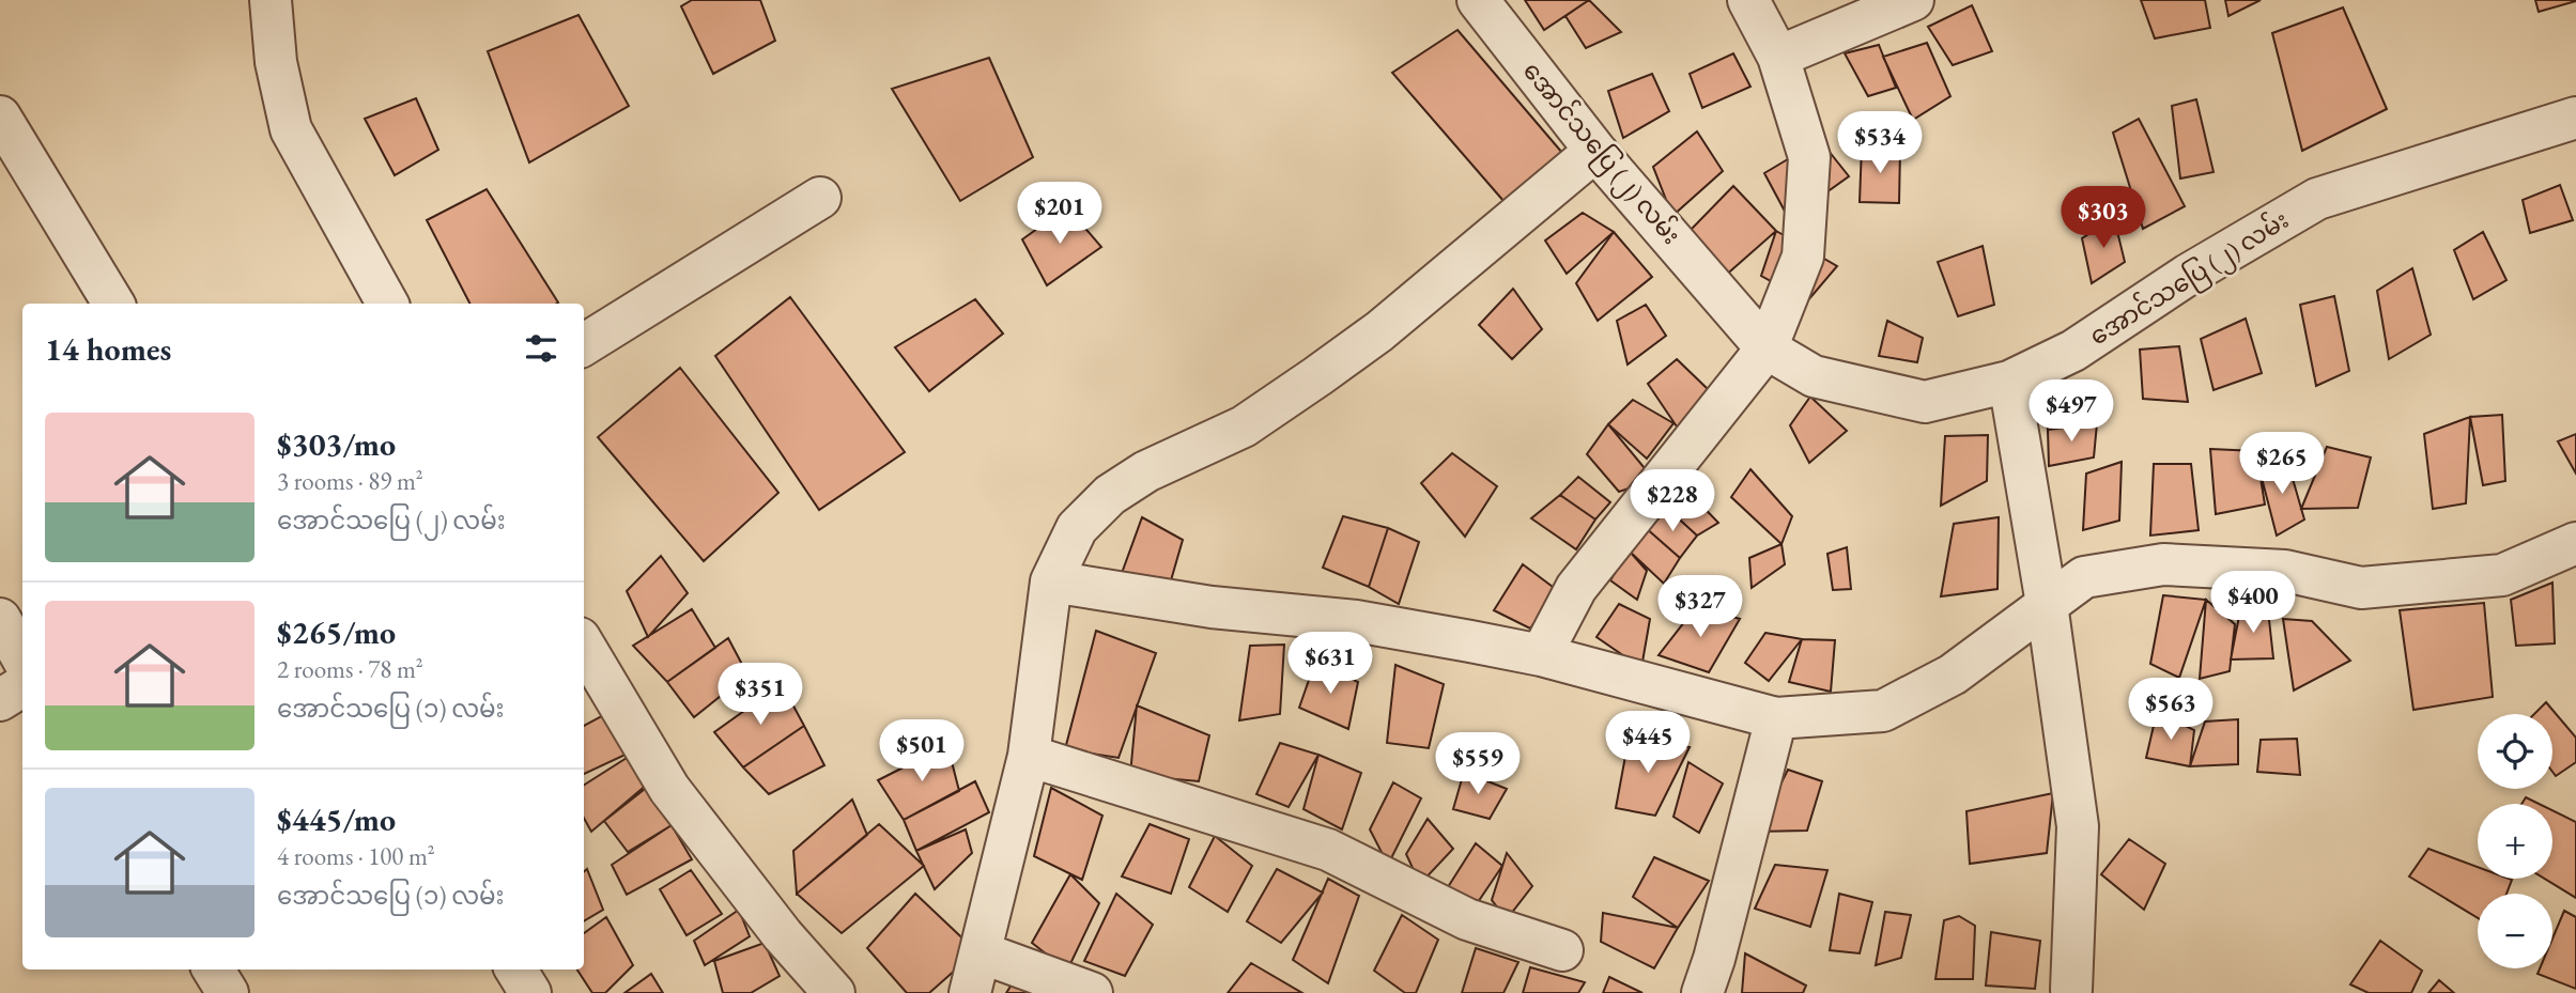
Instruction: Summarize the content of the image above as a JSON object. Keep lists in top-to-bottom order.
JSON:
{
  "streets": {
    "street": ["အောင်သပြေ (၂) လမ်း"]
  },
  "page": {
    "price": [
      "$534",
      "$201",
      "$303",
      "$497",
      "$265",
      "$228",
      "$400",
      "$327",
      "$631",
      "$351",
      "$563",
      "$445",
      "$501",
      "$559"
    ],
    "heading": "14 homes",
    "list": [
      {
        "name": "$303/mo",
        "note": "3 rooms · 89 m² · အောင်သပြေ (၂) လမ်း"
      },
      {
        "name": "$265/mo",
        "note": "2 rooms · 78 m² · အောင်သပြေ (၁) လမ်း"
      },
      {
        "name": "$445/mo",
        "note": "4 rooms · 100 m² · အောင်သပြေ (၁) လမ်း"
      }
    ],
    "map_buttons": ["+", "−"]
  }
}
